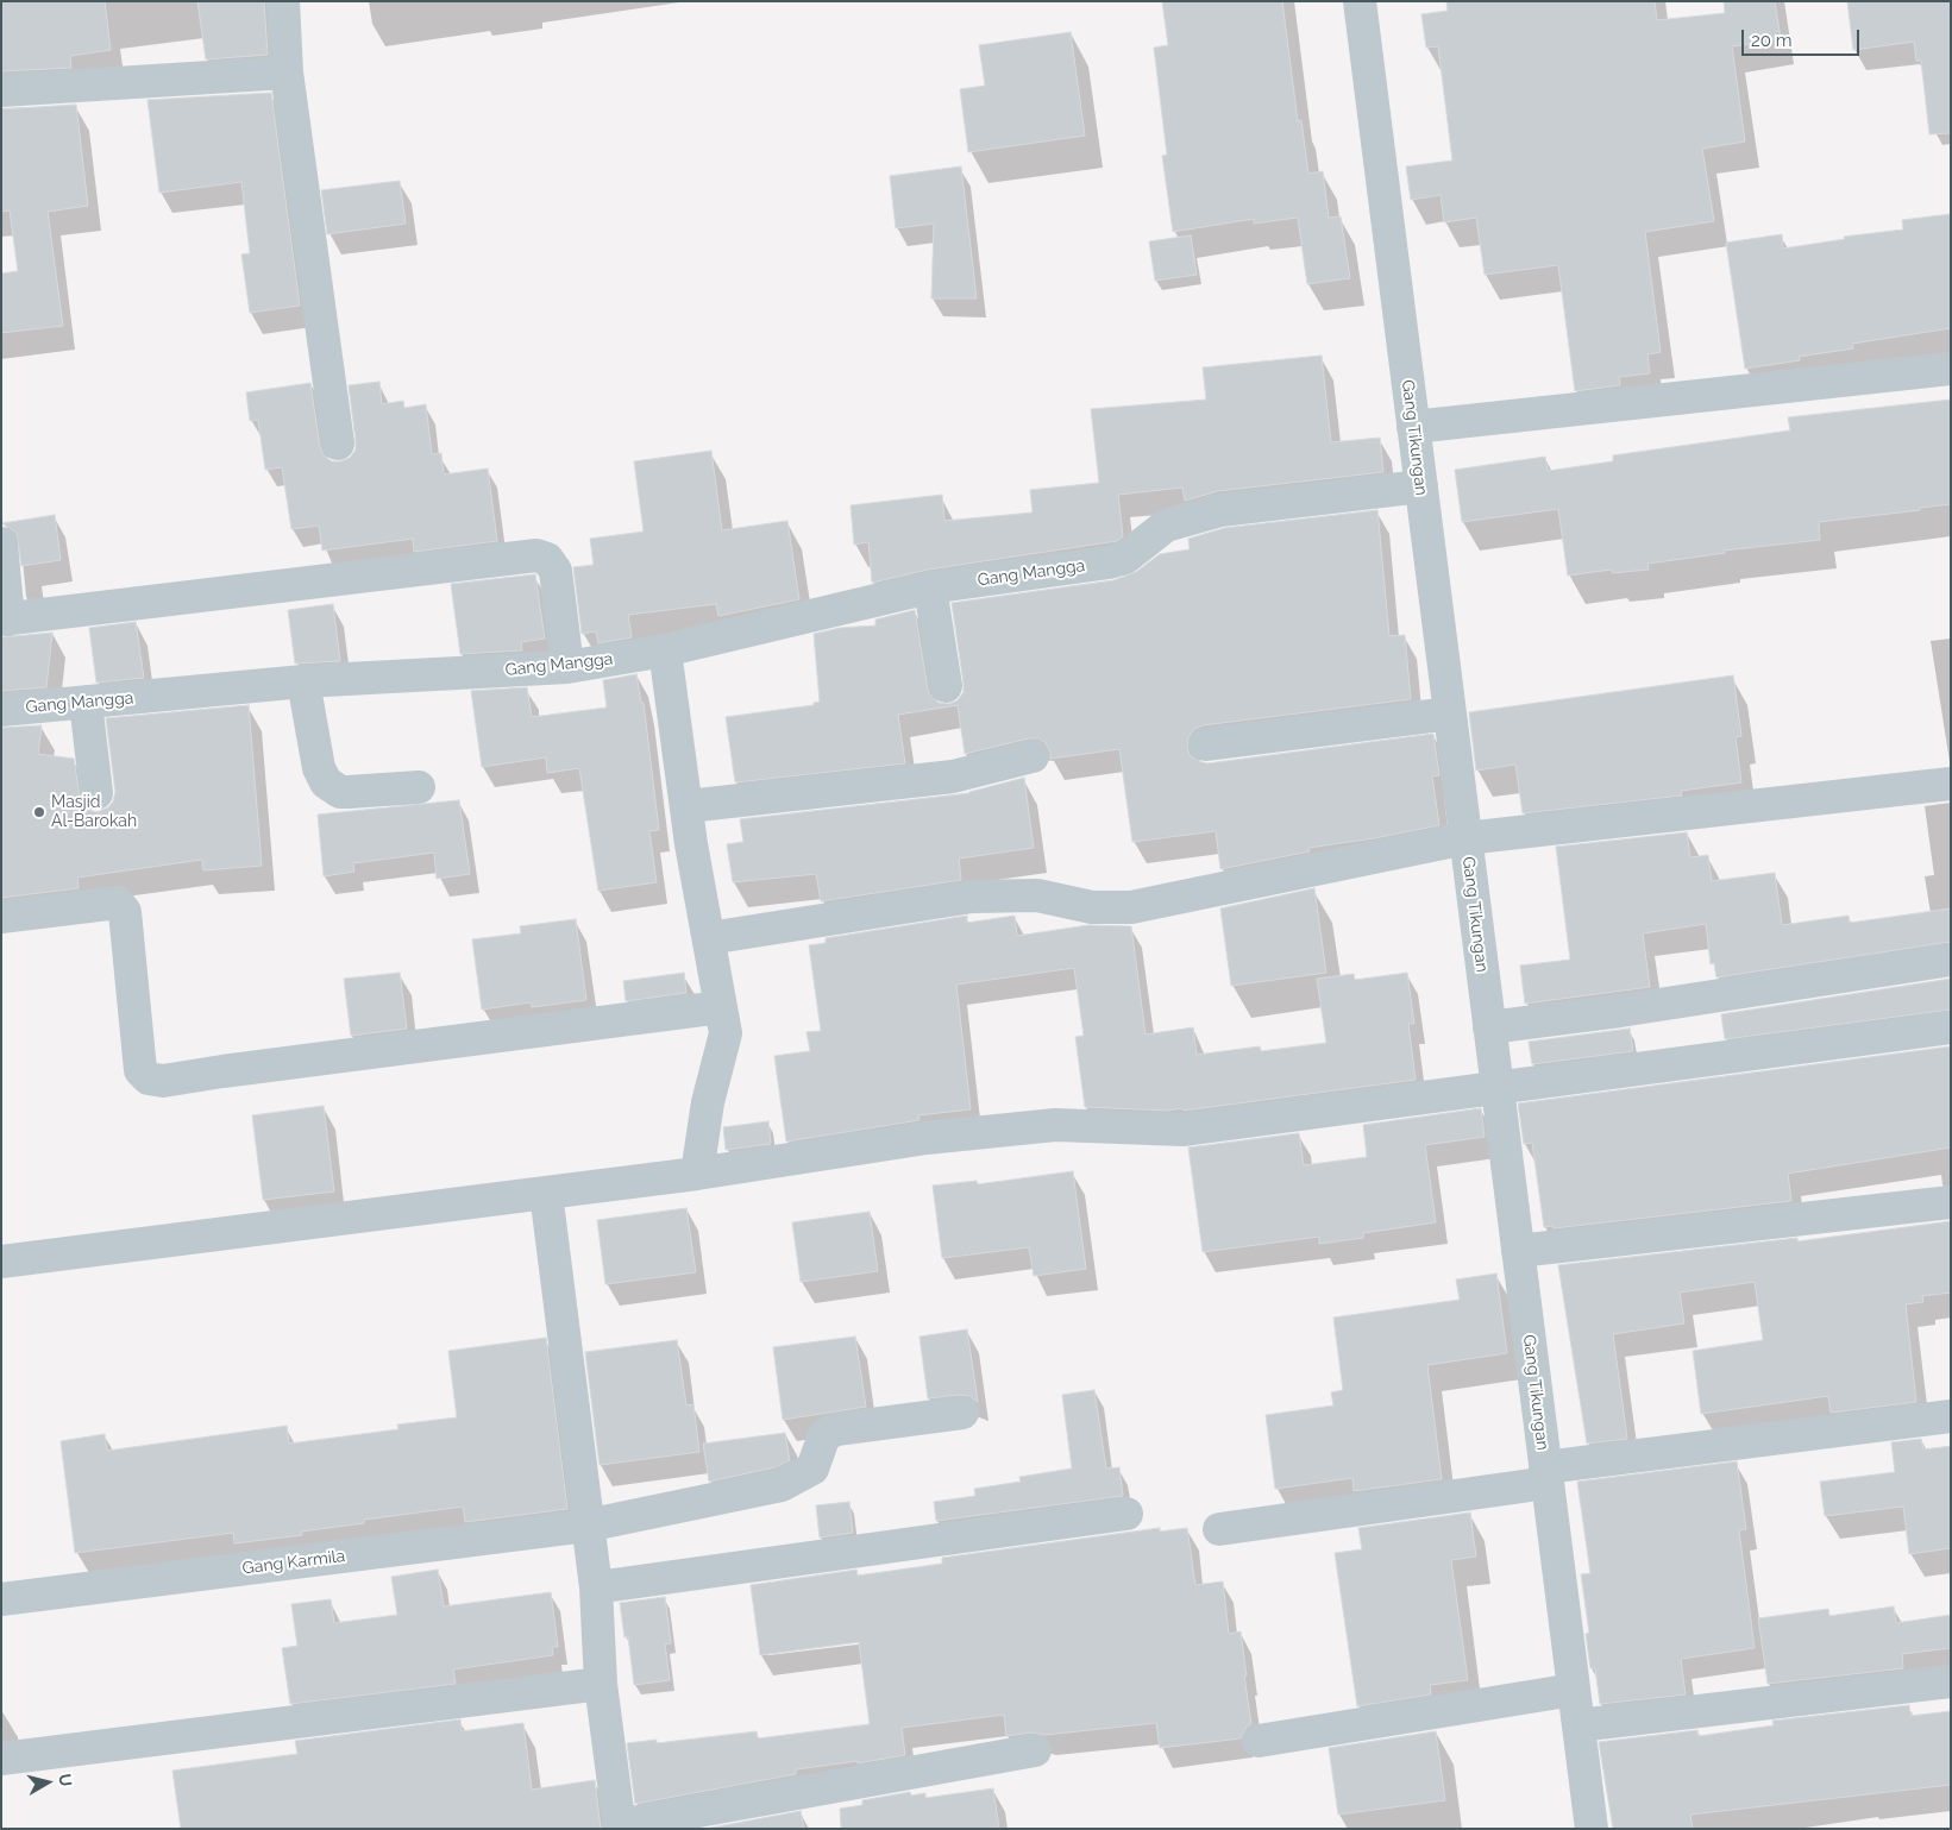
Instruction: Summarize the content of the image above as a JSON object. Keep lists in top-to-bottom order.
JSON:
{
  "streets": {
    "street": ["Gang Tikungan", "Gang Mangga", "Gang Karmila"]
  },
  "crossings": [
    ["Gang Tikungan", "Gang Mangga"]
  ],
  "places": ["Masjid Al-Barokah"],
  "scale_bar": "20 m",
  "north": "right"
}
